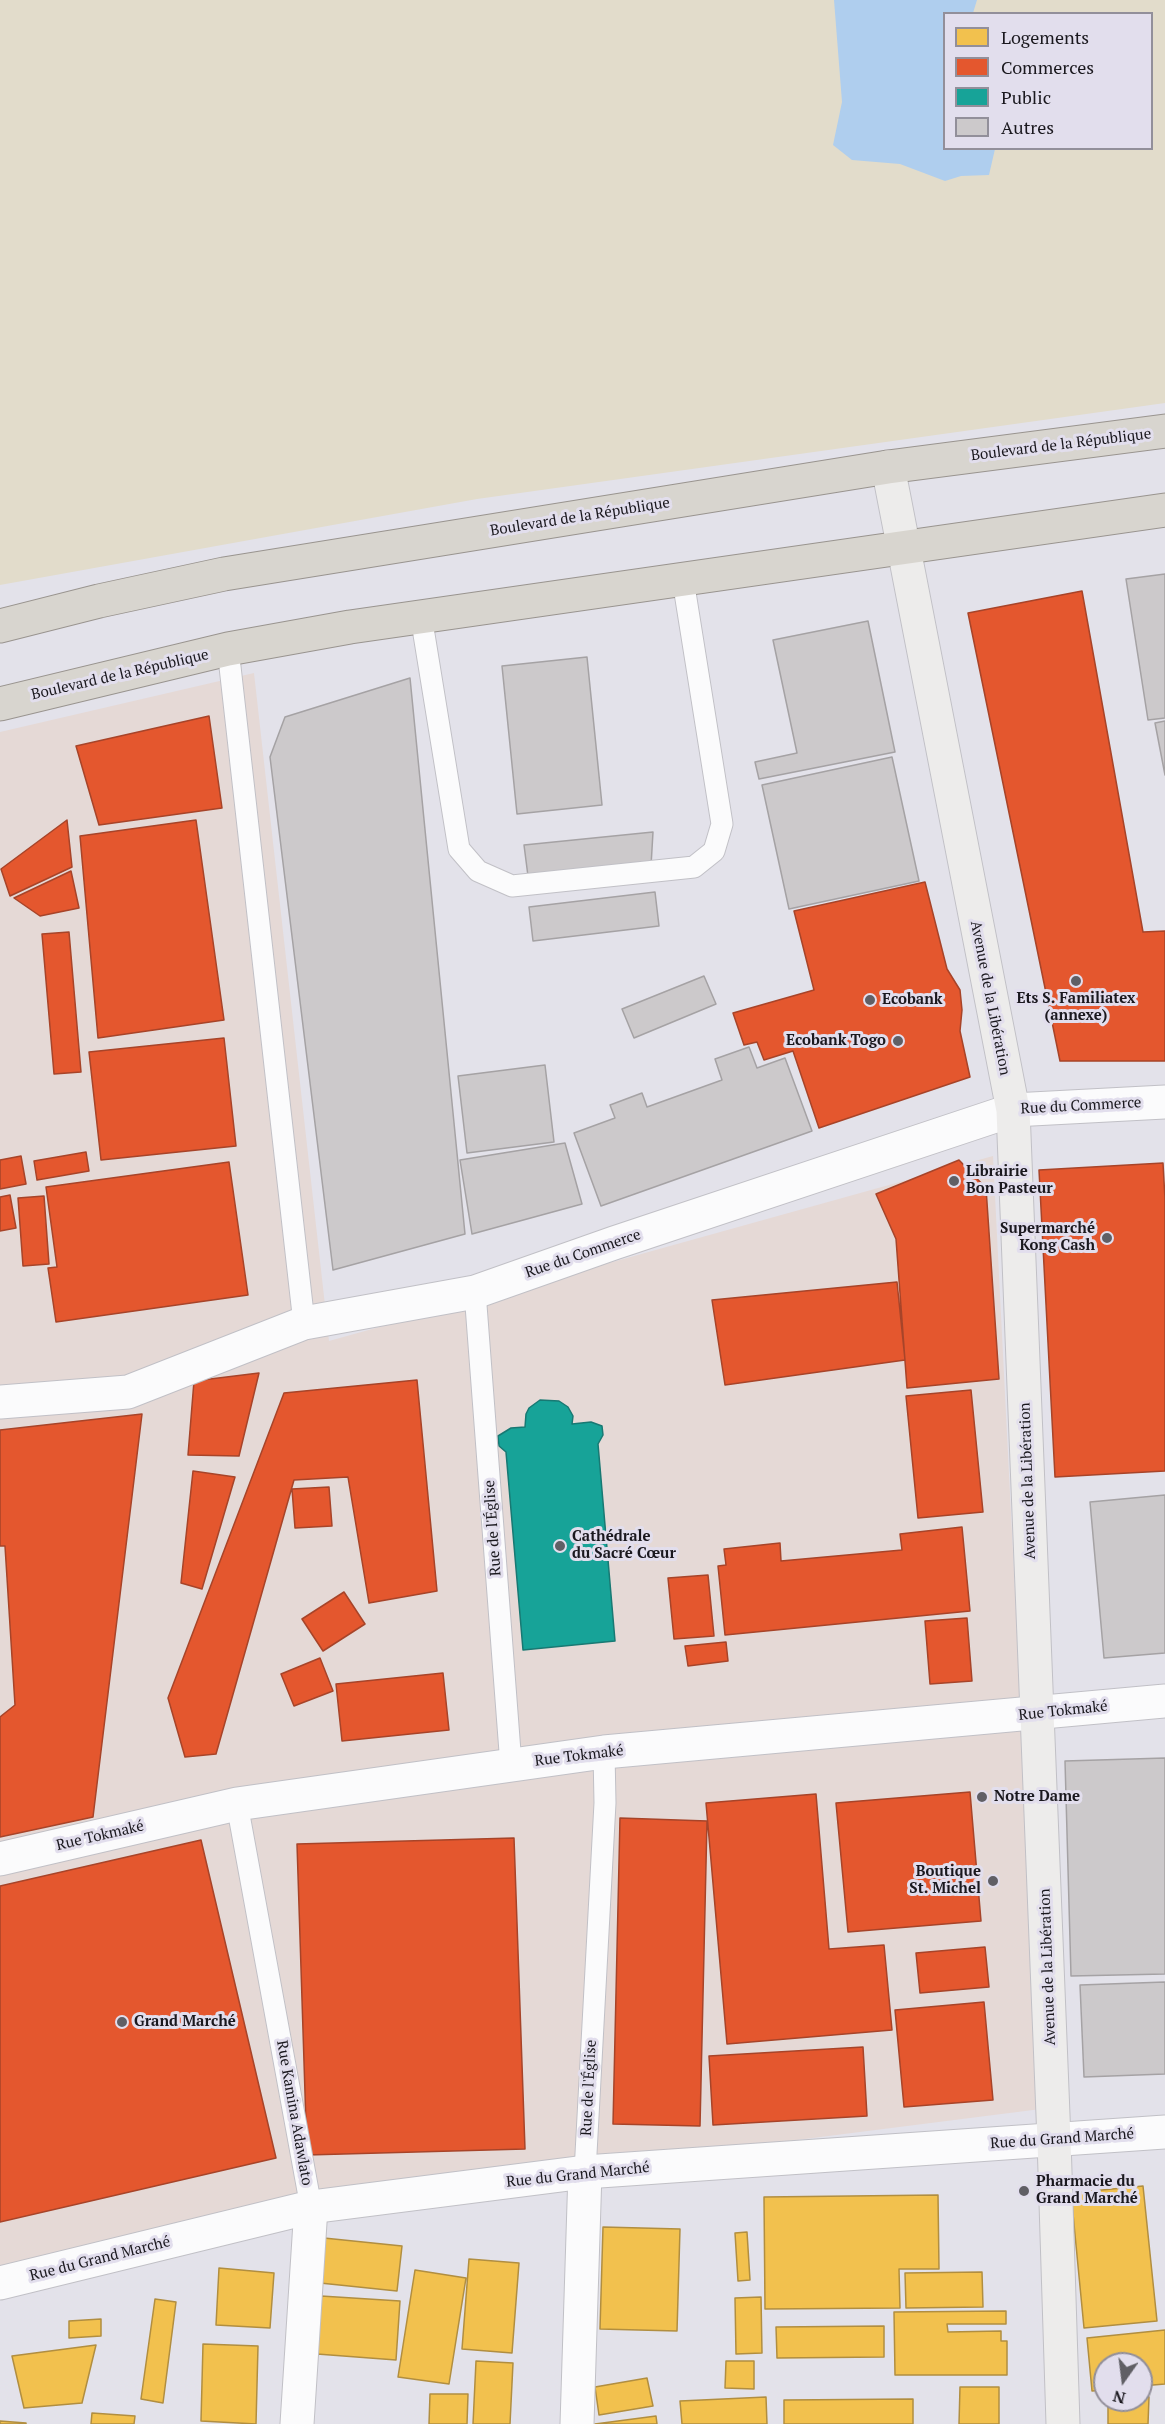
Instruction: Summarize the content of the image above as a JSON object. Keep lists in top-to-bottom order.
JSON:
{
  "streets": {
    "highway": ["Boulevard de la République"],
    "main road": ["Avenue de la Libération"],
    "street": [
      "Rue du Commerce",
      "Rue de l'Église",
      "Rue Tokmaké",
      "Rue Kamina Adawlato",
      "Rue du Grand Marché"
    ]
  },
  "crossings": [
    ["Boulevard de la République", "Avenue de la Libération"],
    ["Avenue de la Libération", "Rue du Commerce"],
    ["Avenue de la Libération", "Rue Tokmaké"],
    ["Avenue de la Libération", "Rue du Grand Marché"],
    ["Rue du Commerce", "Rue de l'Église"],
    ["Rue de l'Église", "Rue Tokmaké"],
    ["Rue de l'Église", "Rue du Grand Marché"],
    ["Rue Tokmaké", "Rue Kamina Adawlato"],
    ["Rue Kamina Adawlato", "Rue du Grand Marché"]
  ],
  "places": [
    "Ets S. Familiatex (annexe)",
    "Ecobank",
    "Ecobank Togo",
    "Librairie Bon Pasteur",
    "Supermarché Kong Cash",
    "Cathédrale du Sacré Cœur",
    "Notre Dame",
    "Boutique St. Michel",
    "Grand Marché",
    "Pharmacie du Grand Marché"
  ],
  "legend": [
    "Logements",
    "Commerces",
    "Public",
    "Autres"
  ],
  "north": "bottom"
}
